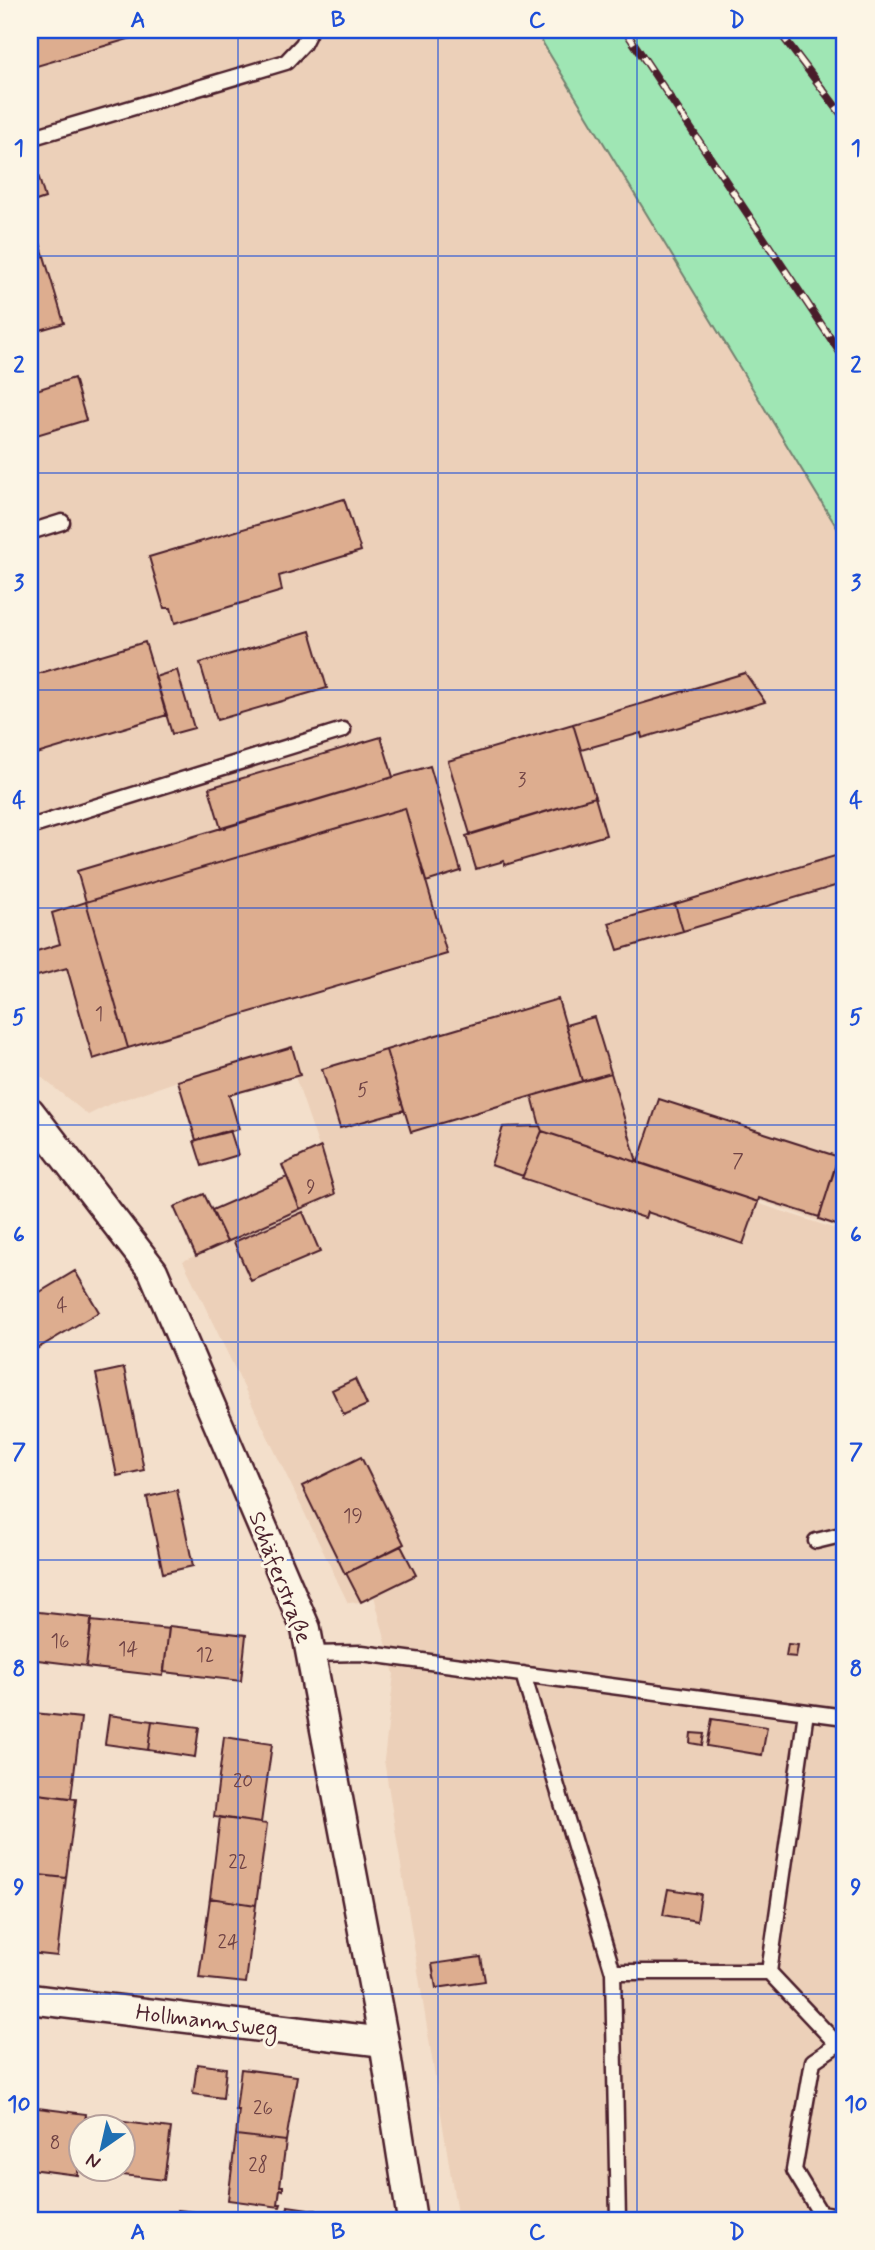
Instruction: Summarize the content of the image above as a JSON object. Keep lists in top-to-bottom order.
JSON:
{
  "streets": {
    "street": ["Schäferstraße", "Hollmannsweg"]
  },
  "crossings": [
    ["Schäferstraße", "Hollmannsweg"]
  ],
  "house_numbers": [
    "3",
    "1",
    "5",
    "7",
    "9",
    "4",
    "19",
    "16",
    "14",
    "12",
    "20",
    "22",
    "24",
    "26",
    "8",
    "28"
  ],
  "north": "bottom left",
  "grid": {
    "columns": [
      "A",
      "B",
      "C",
      "D"
    ],
    "rows": [
      "1",
      "2",
      "3",
      "4",
      "5",
      "6",
      "7",
      "8",
      "9",
      "10"
    ]
  }
}
